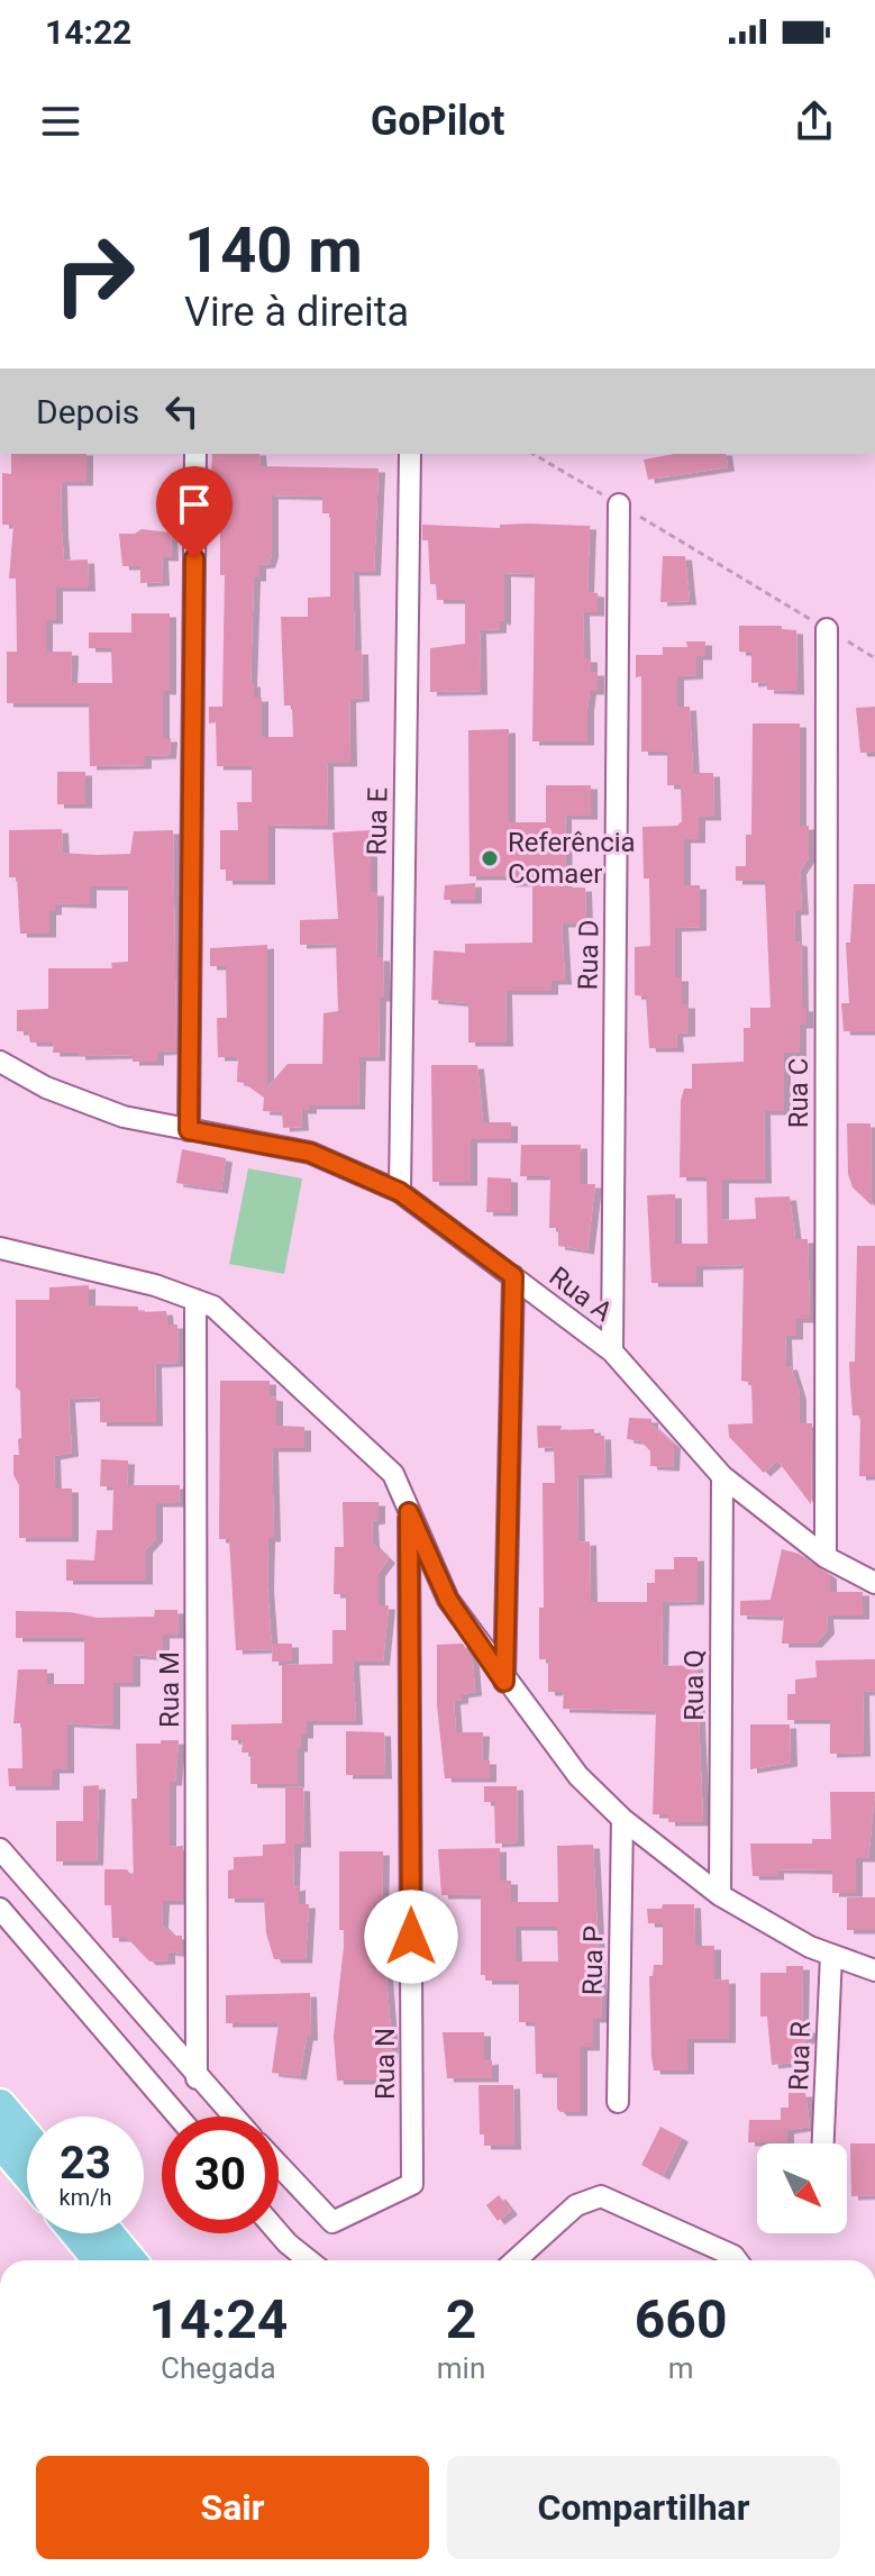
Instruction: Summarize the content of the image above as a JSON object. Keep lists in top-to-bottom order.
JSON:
{
  "streets": {
    "street": [
      "Rua E",
      "Rua D",
      "Rua C",
      "Rua A",
      "Rua Q",
      "Rua M",
      "Rua P",
      "Rua R",
      "Rua N"
    ]
  },
  "crossings": [
    ["Rua E", "Rua A"],
    ["Rua D", "Rua A"],
    ["Rua C", "Rua A"],
    ["Rua A", "Rua Q"]
  ],
  "places": ["Referência Comaer"],
  "north": "bottom right",
  "page": {
    "status": "14:22",
    "header": "GoPilot",
    "turn": ["140 m", "Vire à direita"],
    "then": "Depois",
    "speed": "23 km/h",
    "limit": "30",
    "eta": [
      "14:24",
      "Chegada",
      "2",
      "min",
      "660",
      "m"
    ],
    "buttons": ["Sair", "Compartilhar"]
  }
}
